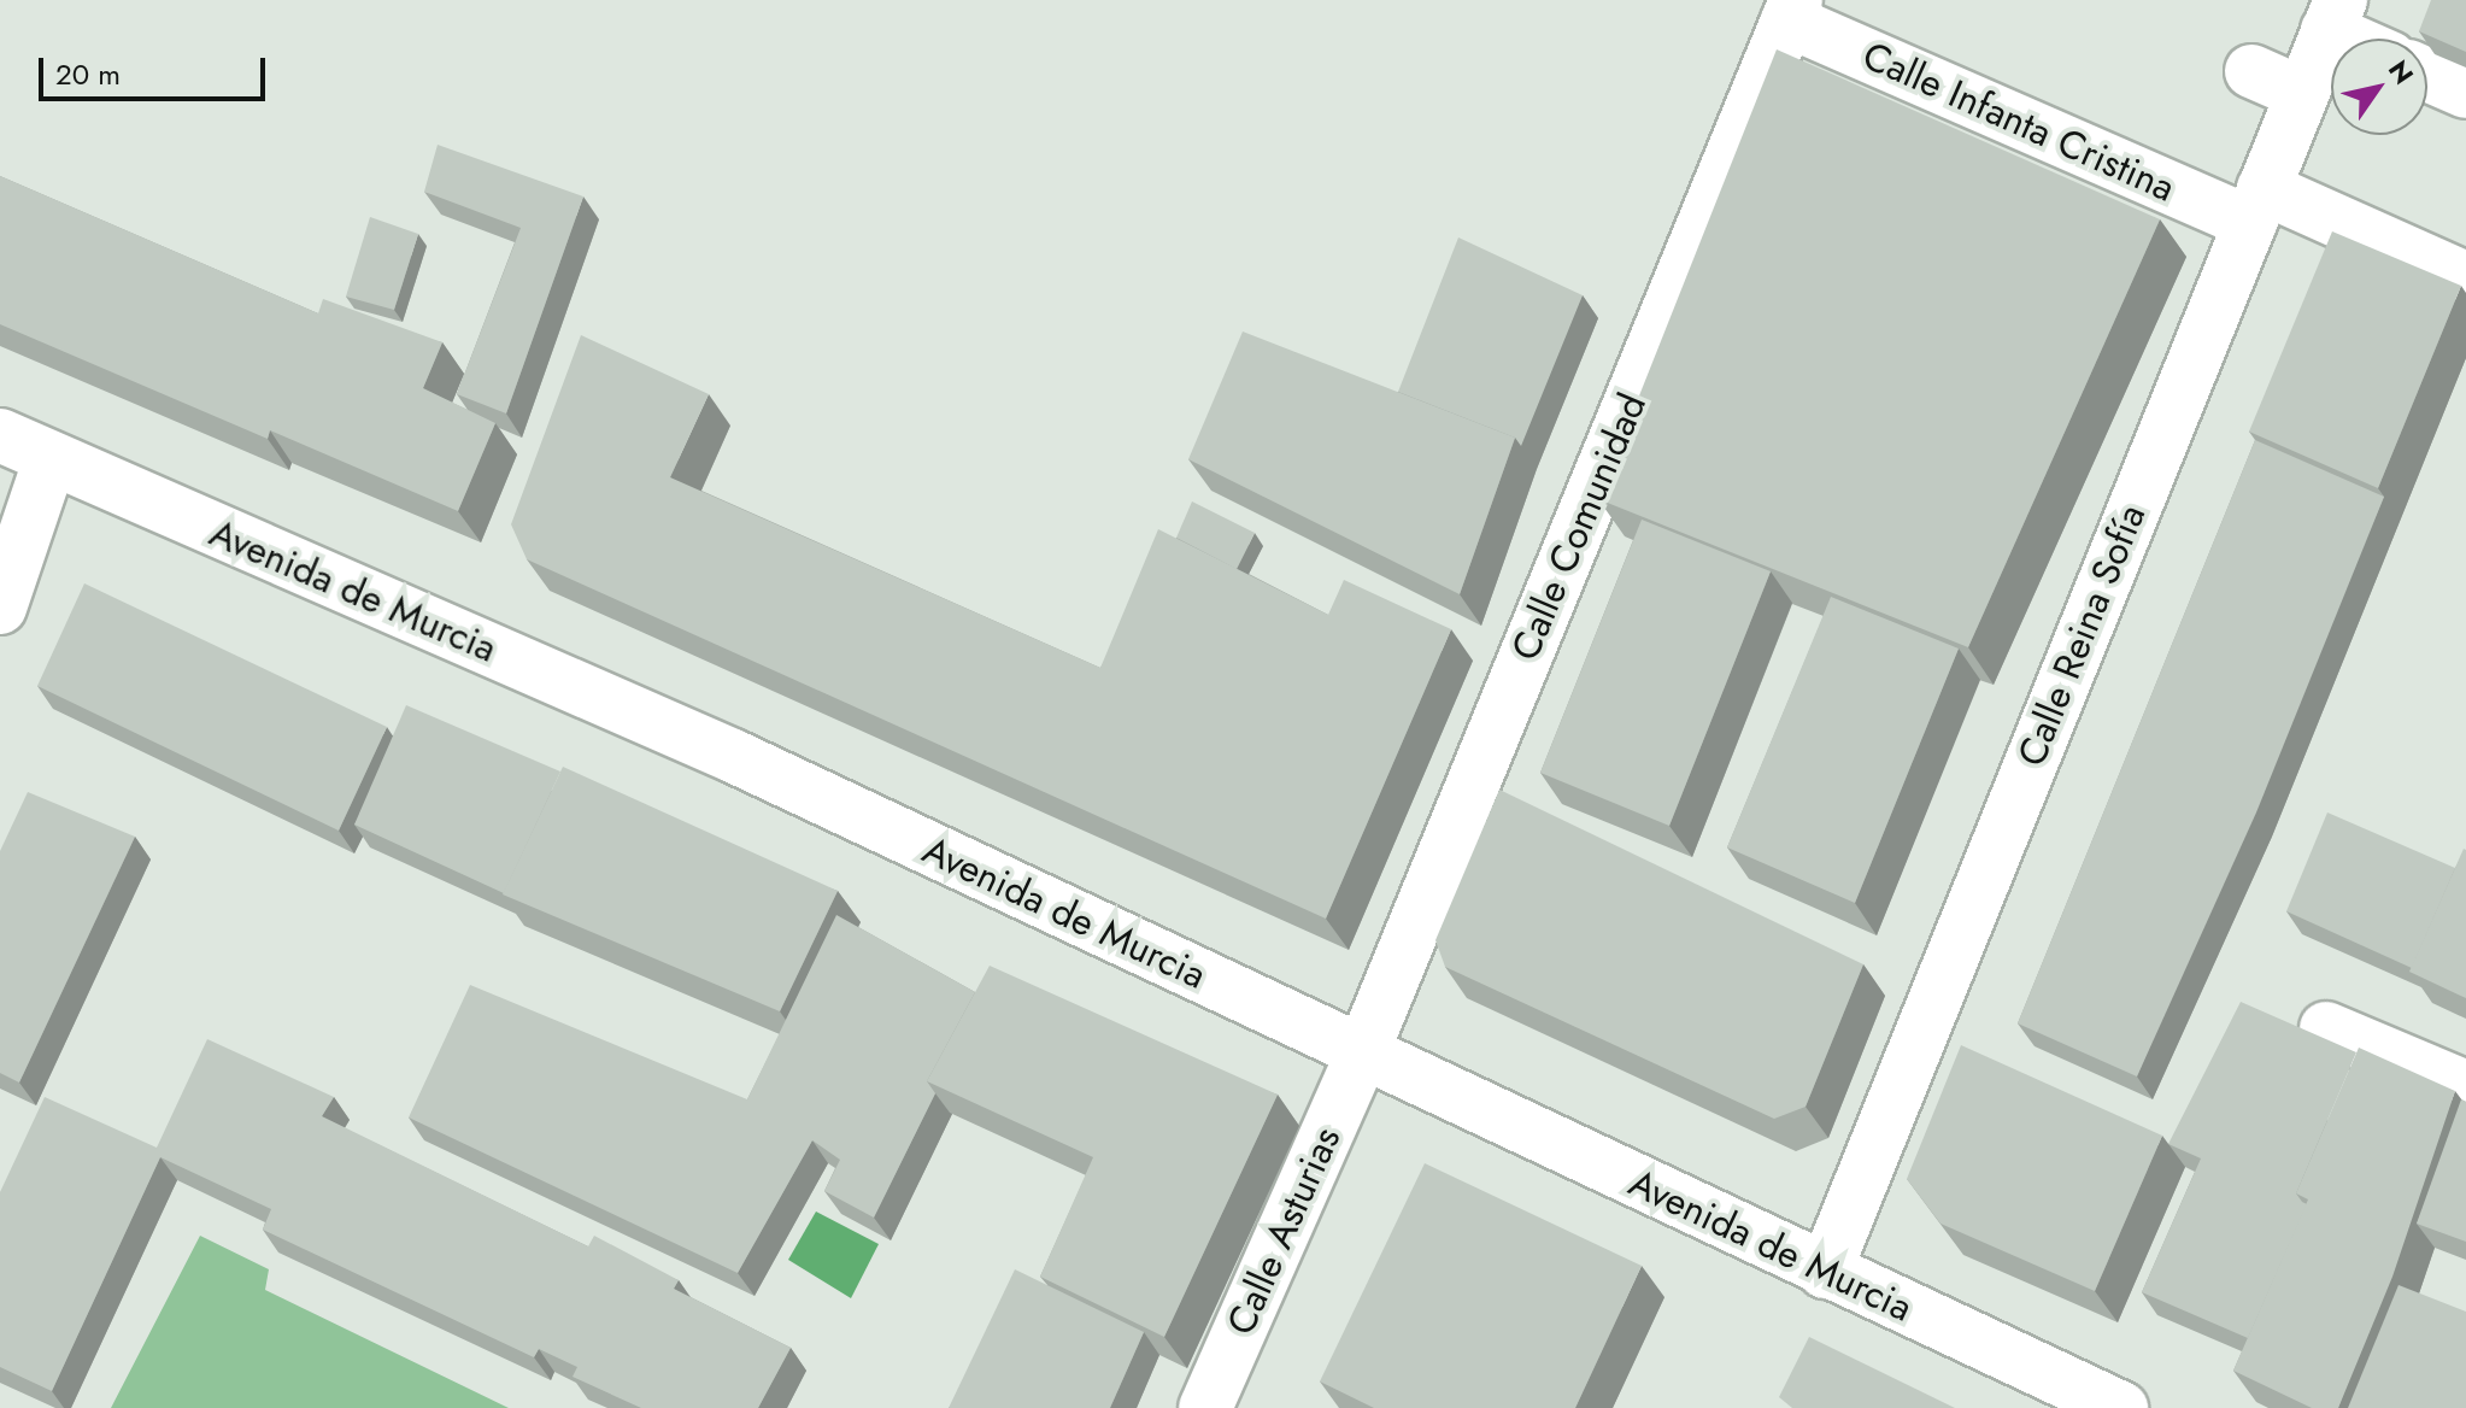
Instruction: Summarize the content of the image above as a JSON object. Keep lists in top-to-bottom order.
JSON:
{
  "streets": {
    "street": [
      "Calle Infanta Cristina",
      "Calle Comunidad",
      "Avenida de Murcia",
      "Calle Reina Sofía",
      "Calle Asturias"
    ]
  },
  "crossings": [
    ["Calle Infanta Cristina", "Calle Comunidad"],
    ["Calle Infanta Cristina", "Calle Reina Sofía"],
    ["Calle Comunidad", "Avenida de Murcia"],
    ["Calle Comunidad", "Calle Asturias"],
    ["Avenida de Murcia", "Calle Reina Sofía"],
    ["Avenida de Murcia", "Calle Asturias"]
  ],
  "scale_bar": "20 m",
  "north": "top right"
}
